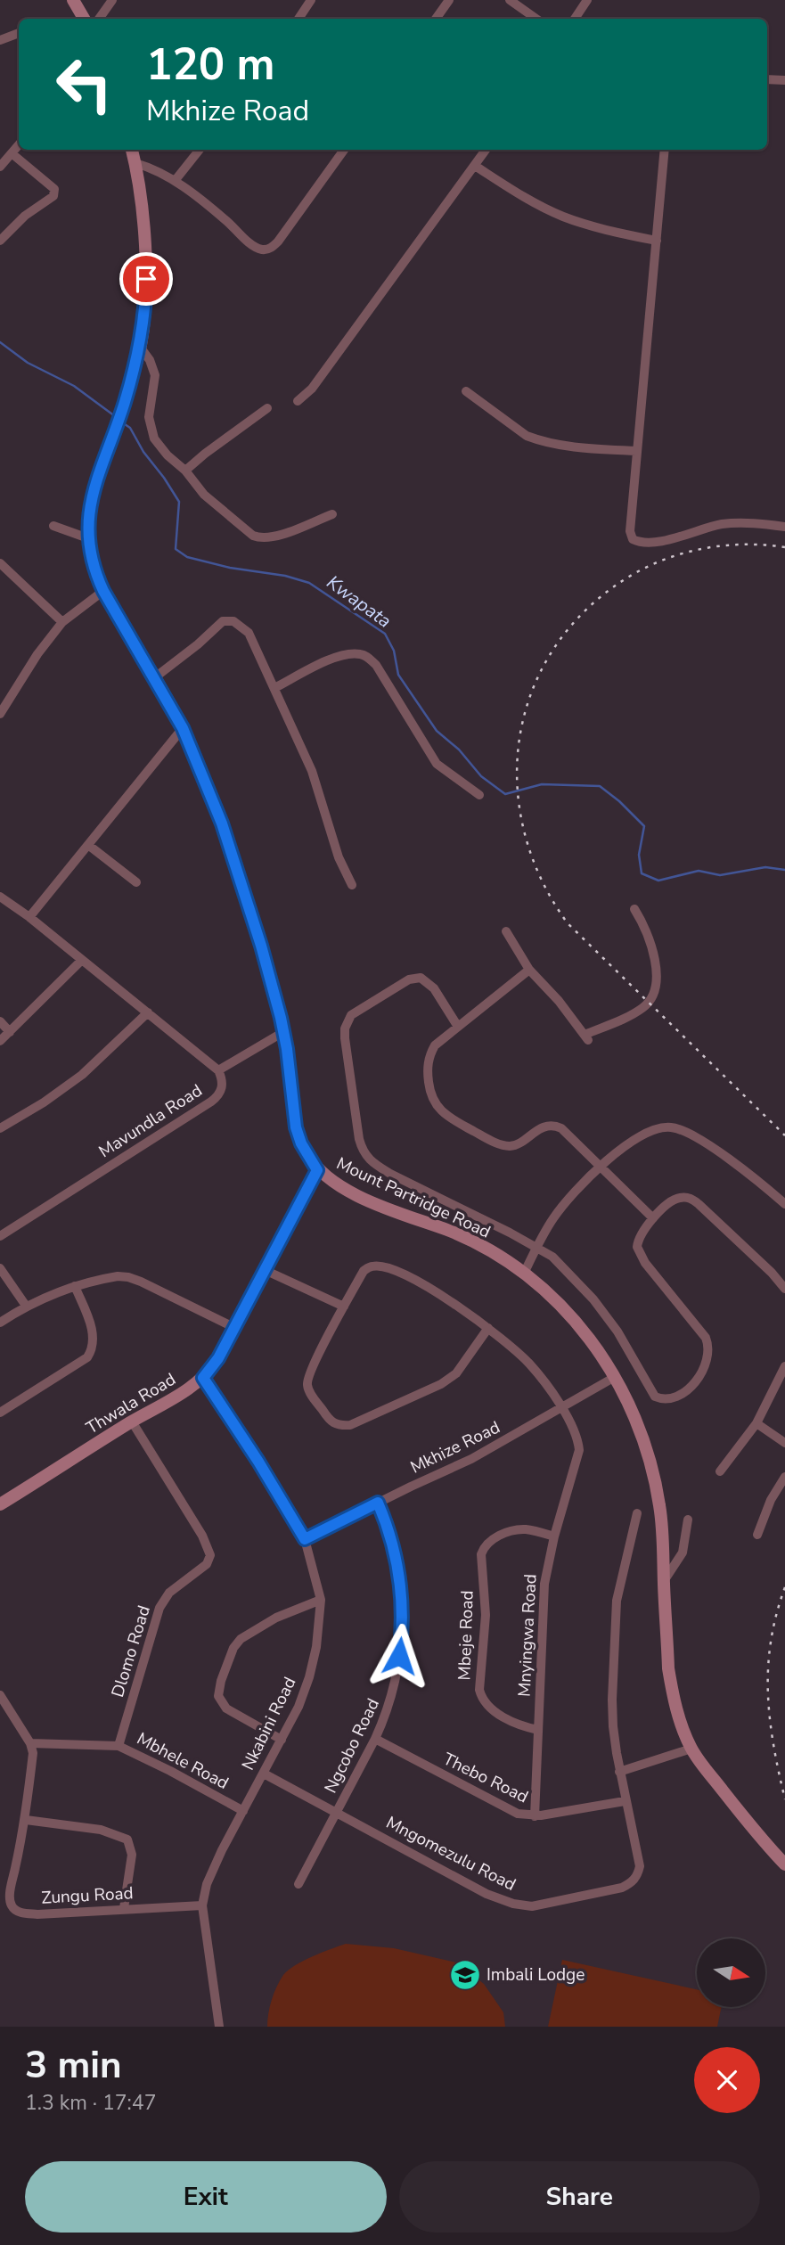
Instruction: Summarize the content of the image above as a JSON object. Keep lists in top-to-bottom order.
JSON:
{
  "streets": {
    "street": [
      "Mavundla Road",
      "Mount Partridge Road",
      "Thwala Road",
      "Mkhize Road",
      "Mbeje Road",
      "Mnyingwa Road",
      "Dlomo Road",
      "Nkabini Road",
      "Ngcobo Road",
      "Mbhele Road",
      "Thebo Road",
      "Mngomezulu Road",
      "Zungu Road"
    ]
  },
  "crossings": [
    ["Mount Partridge Road", "Thwala Road"],
    ["Mount Partridge Road", "Mkhize Road"],
    ["Thwala Road", "Dlomo Road"],
    ["Thwala Road", "Nkabini Road"],
    ["Mkhize Road", "Mnyingwa Road"],
    ["Mkhize Road", "Nkabini Road"],
    ["Mkhize Road", "Ngcobo Road"],
    ["Mbeje Road", "Mnyingwa Road"],
    ["Mnyingwa Road", "Thebo Road"],
    ["Dlomo Road", "Mbhele Road"],
    ["Nkabini Road", "Mbhele Road"],
    ["Nkabini Road", "Mngomezulu Road"],
    ["Nkabini Road", "Zungu Road"],
    ["Ngcobo Road", "Thebo Road"],
    ["Ngcobo Road", "Mngomezulu Road"],
    ["Mbhele Road", "Zungu Road"],
    ["Thebo Road", "Mngomezulu Road"]
  ],
  "water": ["Kwapata"],
  "places": {
    "school or university": ["Imbali Lodge"]
  },
  "north": "right",
  "page": {
    "turn": ["120 m", "Mkhize Road"],
    "heading": ["3 min", "1.3 km · 17:47"],
    "buttons": ["Exit", "Share"]
  }
}
